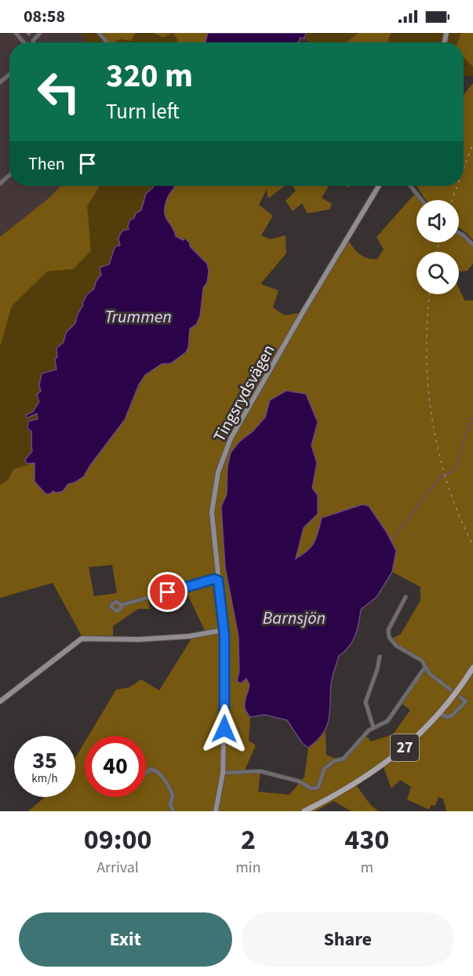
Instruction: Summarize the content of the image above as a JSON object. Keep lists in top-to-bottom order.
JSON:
{
  "streets": {
    "main road": ["27"],
    "street": ["Tingsrydsvägen"]
  },
  "water": ["Trummen", "Barnsjön"],
  "page": {
    "status": "08:58",
    "turn": ["320 m", "Turn left"],
    "then": "Then",
    "speed": "35 km/h",
    "limit": "40",
    "eta": [
      "09:00",
      "Arrival",
      "2",
      "min",
      "430",
      "m"
    ],
    "buttons": ["Exit", "Share"]
  }
}
